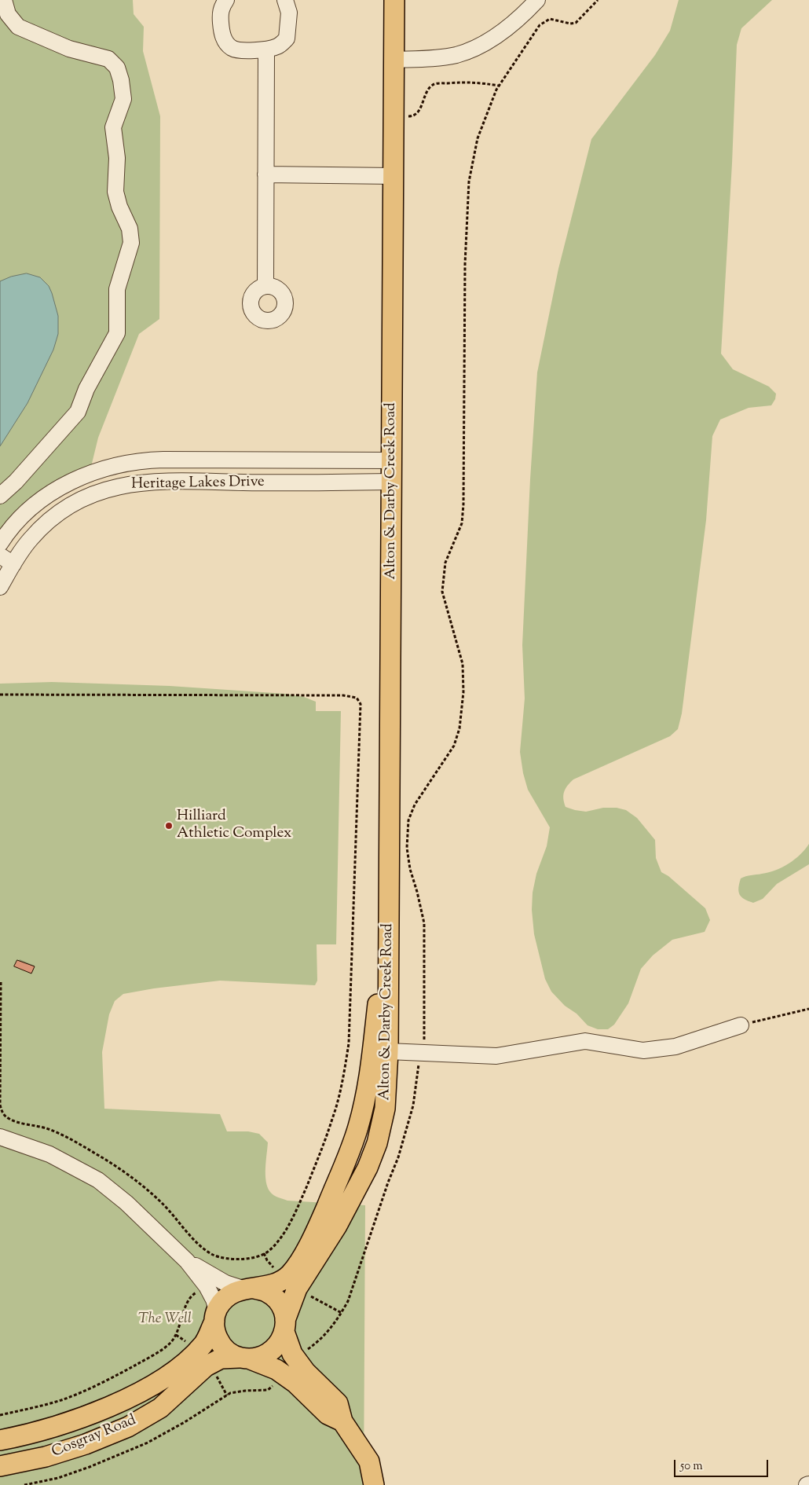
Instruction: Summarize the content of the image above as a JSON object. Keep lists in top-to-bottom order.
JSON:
{
  "streets": {
    "main road": ["Alton & Darby Creek Road", "Cosgray Road"],
    "street": ["Heritage Lakes Drive"]
  },
  "crossings": [
    ["Heritage Lakes Drive", "Alton & Darby Creek Road"],
    ["Alton & Darby Creek Road", "Cosgray Road"]
  ],
  "parks": ["The Well"],
  "places": ["Hilliard Athletic Complex"],
  "scale_bar": "50 m"
}
